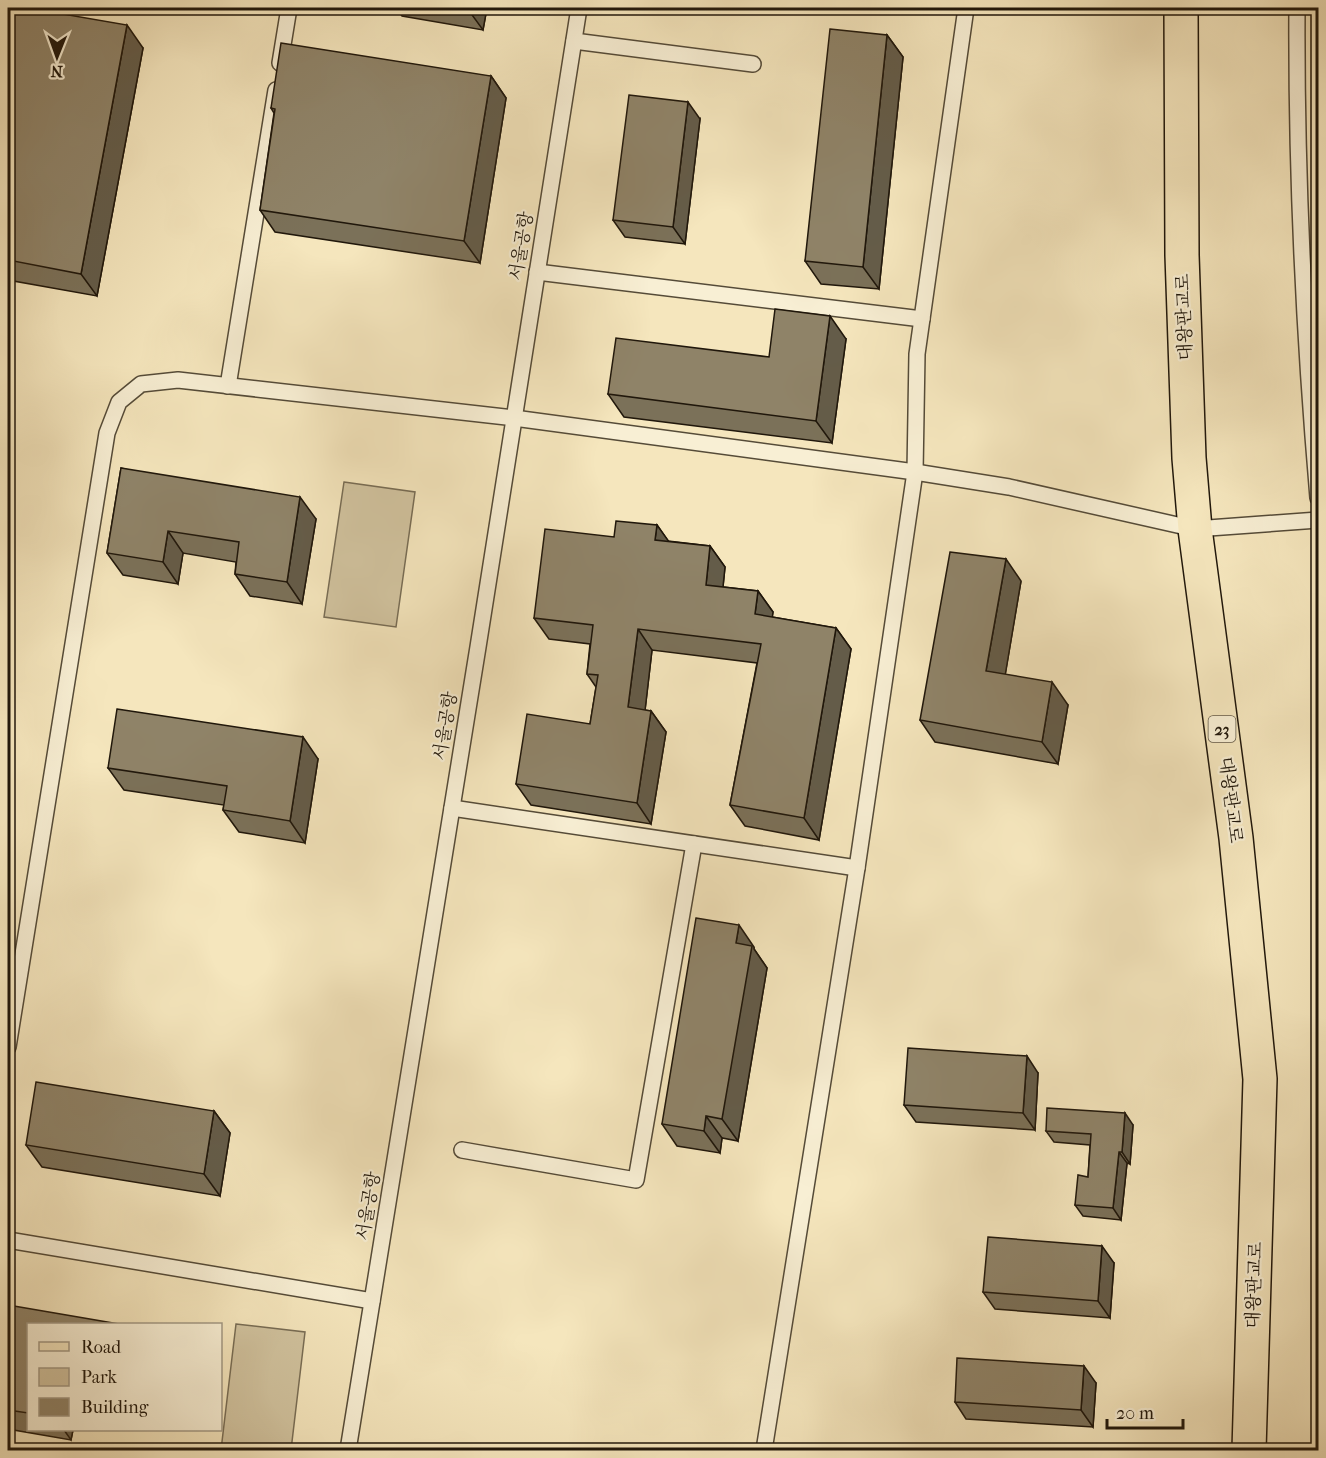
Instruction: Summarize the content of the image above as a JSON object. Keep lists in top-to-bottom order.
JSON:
{
  "streets": {
    "main road": ["대왕판교로", "23"],
    "lane": ["서울공항"]
  },
  "legend": ["Road", "Park", "Building"],
  "scale_bar": "20 m",
  "north": "bottom"
}
